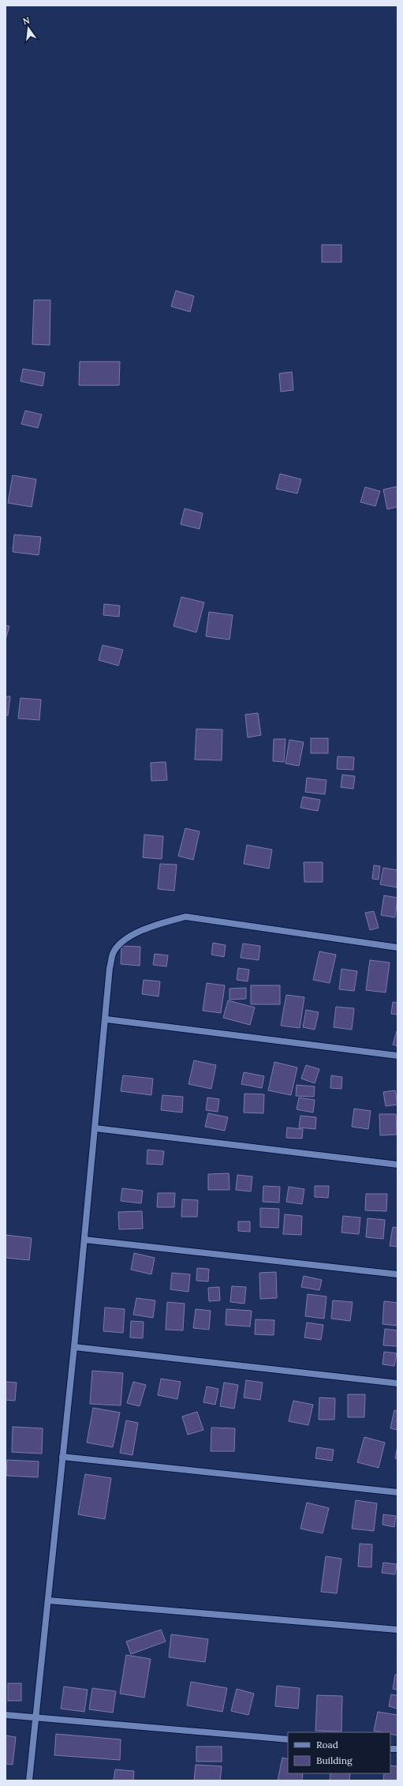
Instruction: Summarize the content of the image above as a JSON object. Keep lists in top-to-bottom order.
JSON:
{
  "legend": ["Road", "Building"],
  "north": "top"
}
